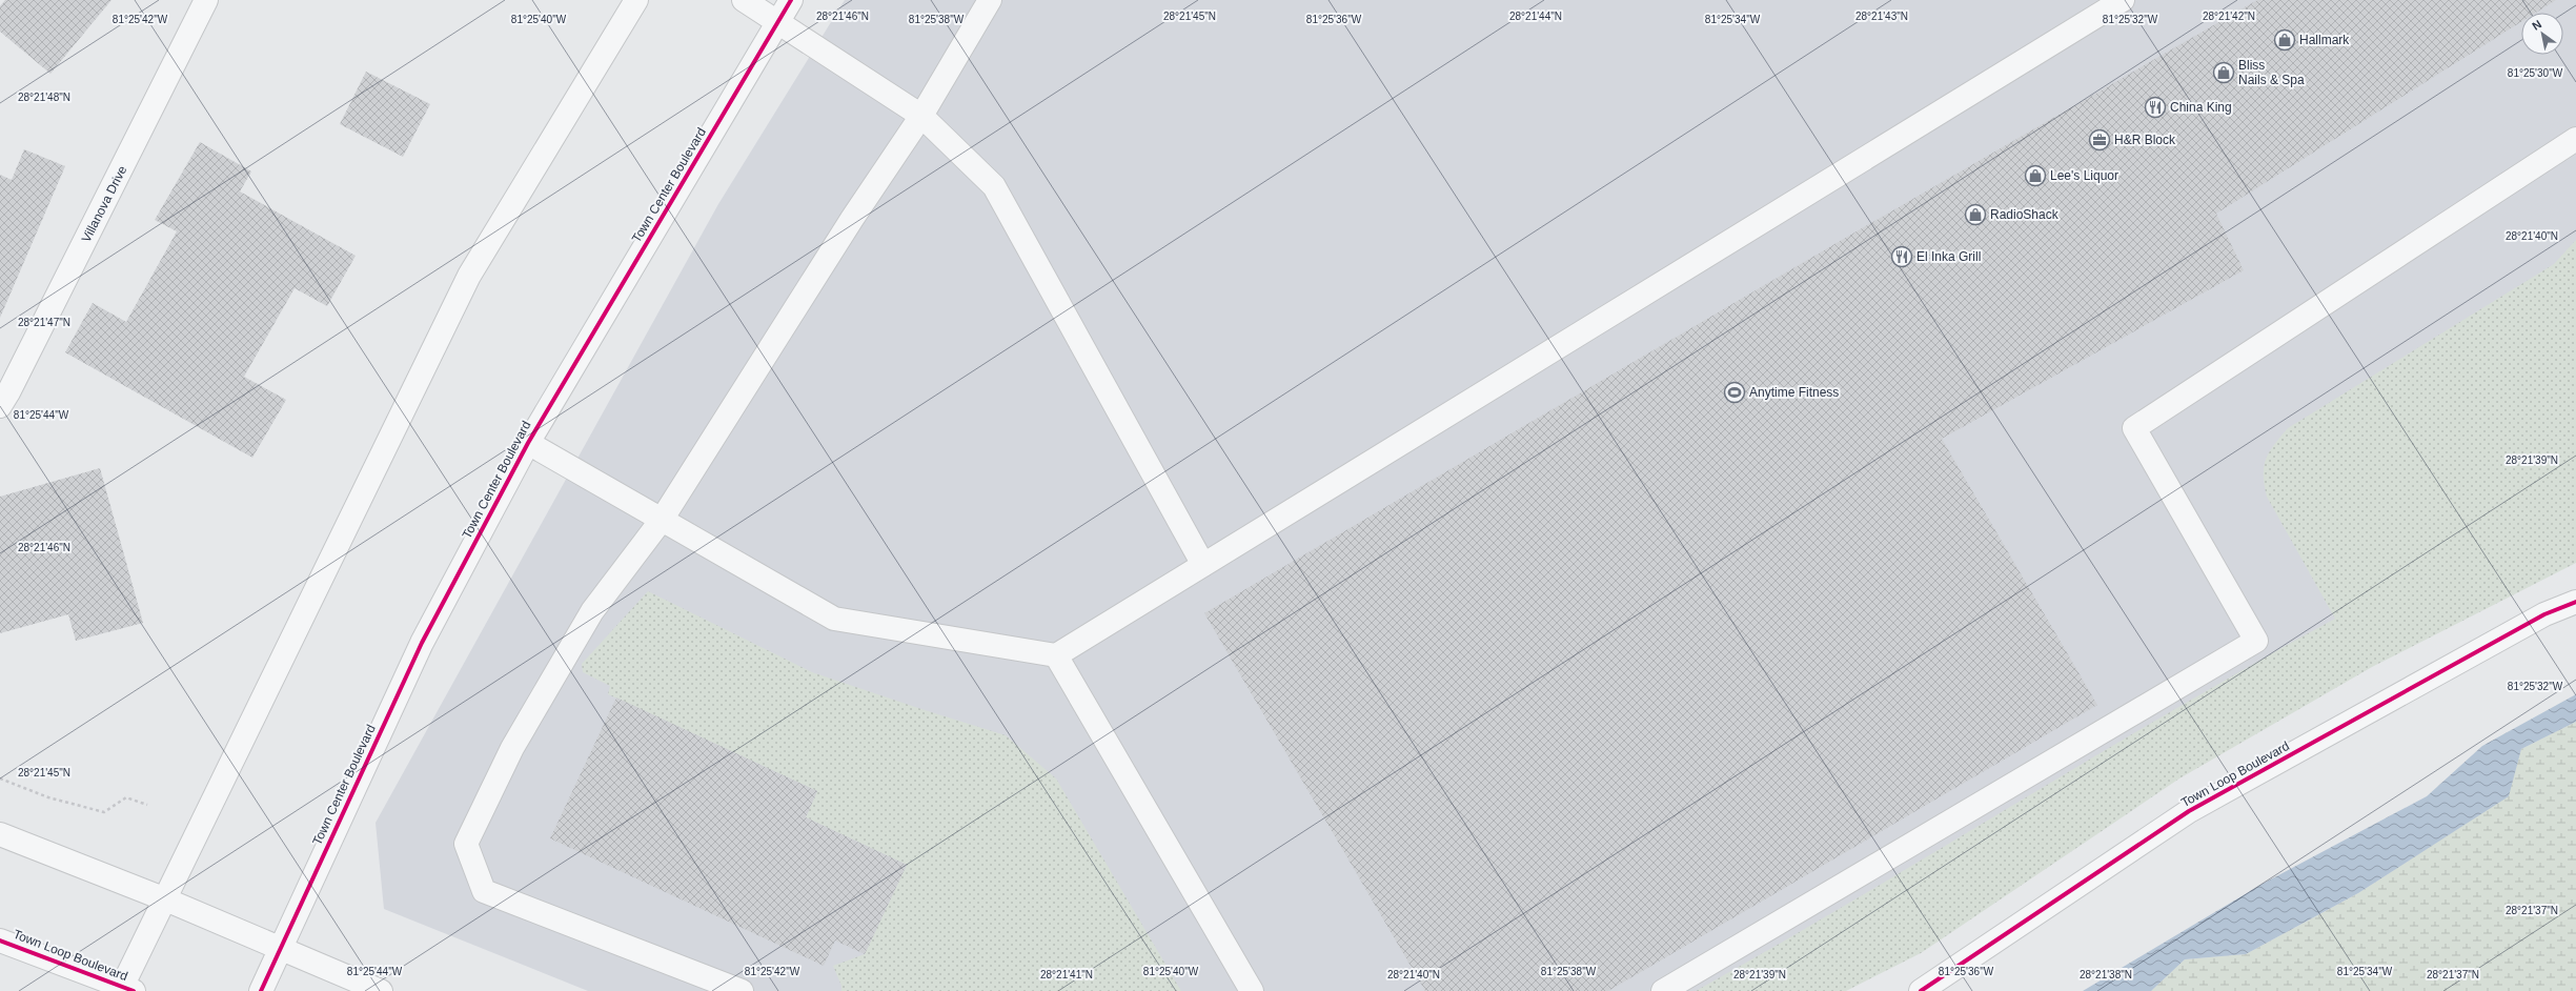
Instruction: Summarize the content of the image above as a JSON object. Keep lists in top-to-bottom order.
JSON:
{
  "streets": {
    "street": ["Town Center Boulevard", "Villanova Drive", "Town Loop Boulevard"]
  },
  "places": {
    "shop": [
      "Hallmark",
      "Bliss Nails & Spa",
      "Lee's Liquor",
      "RadioShack"
    ],
    "restaurant": ["China King", "El Inka Grill"],
    "office": ["H&R Block"],
    "sports": ["Anytime Fitness"]
  },
  "north": "top left",
  "coordinates": [
    "28°21'46\"N",
    "28°21'45\"N",
    "28°21'44\"N",
    "28°21'43\"N",
    "28°21'42\"N",
    "81°25'32\"W",
    "81°25'42\"W",
    "81°25'40\"W",
    "81°25'38\"W",
    "81°25'36\"W",
    "81°25'34\"W",
    "81°25'30\"W",
    "28°21'48\"N",
    "28°21'40\"N",
    "28°21'47\"N",
    "81°25'44\"W",
    "28°21'39\"N",
    "28°21'37\"N",
    "28°21'41\"N",
    "28°21'38\"N"
  ]
}
